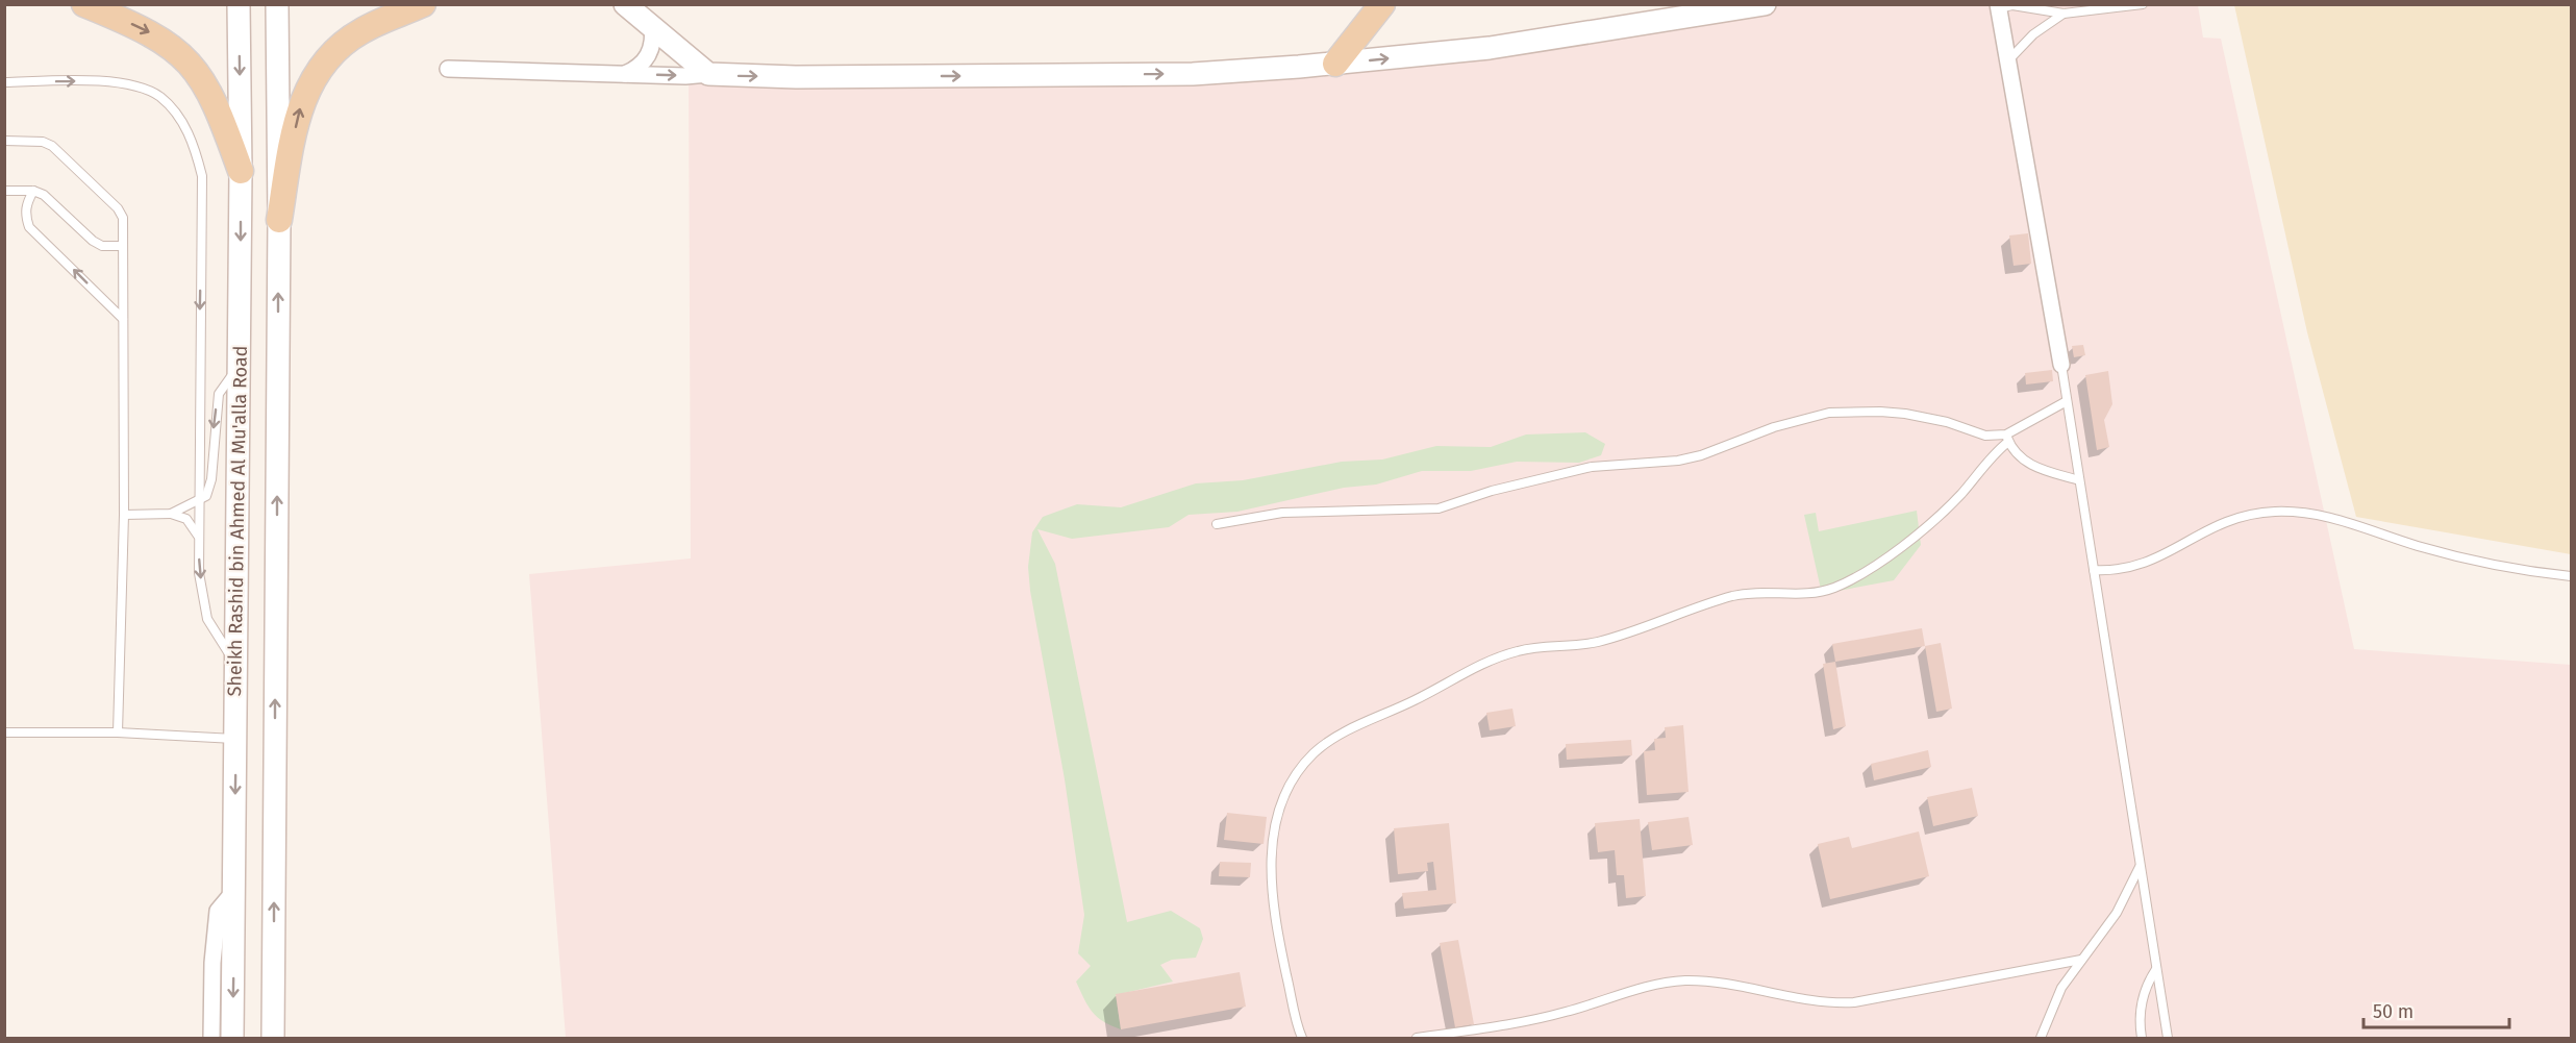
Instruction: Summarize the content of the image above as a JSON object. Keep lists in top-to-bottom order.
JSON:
{
  "streets": {
    "main road": ["Sheikh Rashid bin Ahmed Al Mu'alla Road"]
  },
  "scale_bar": "50 m"
}
